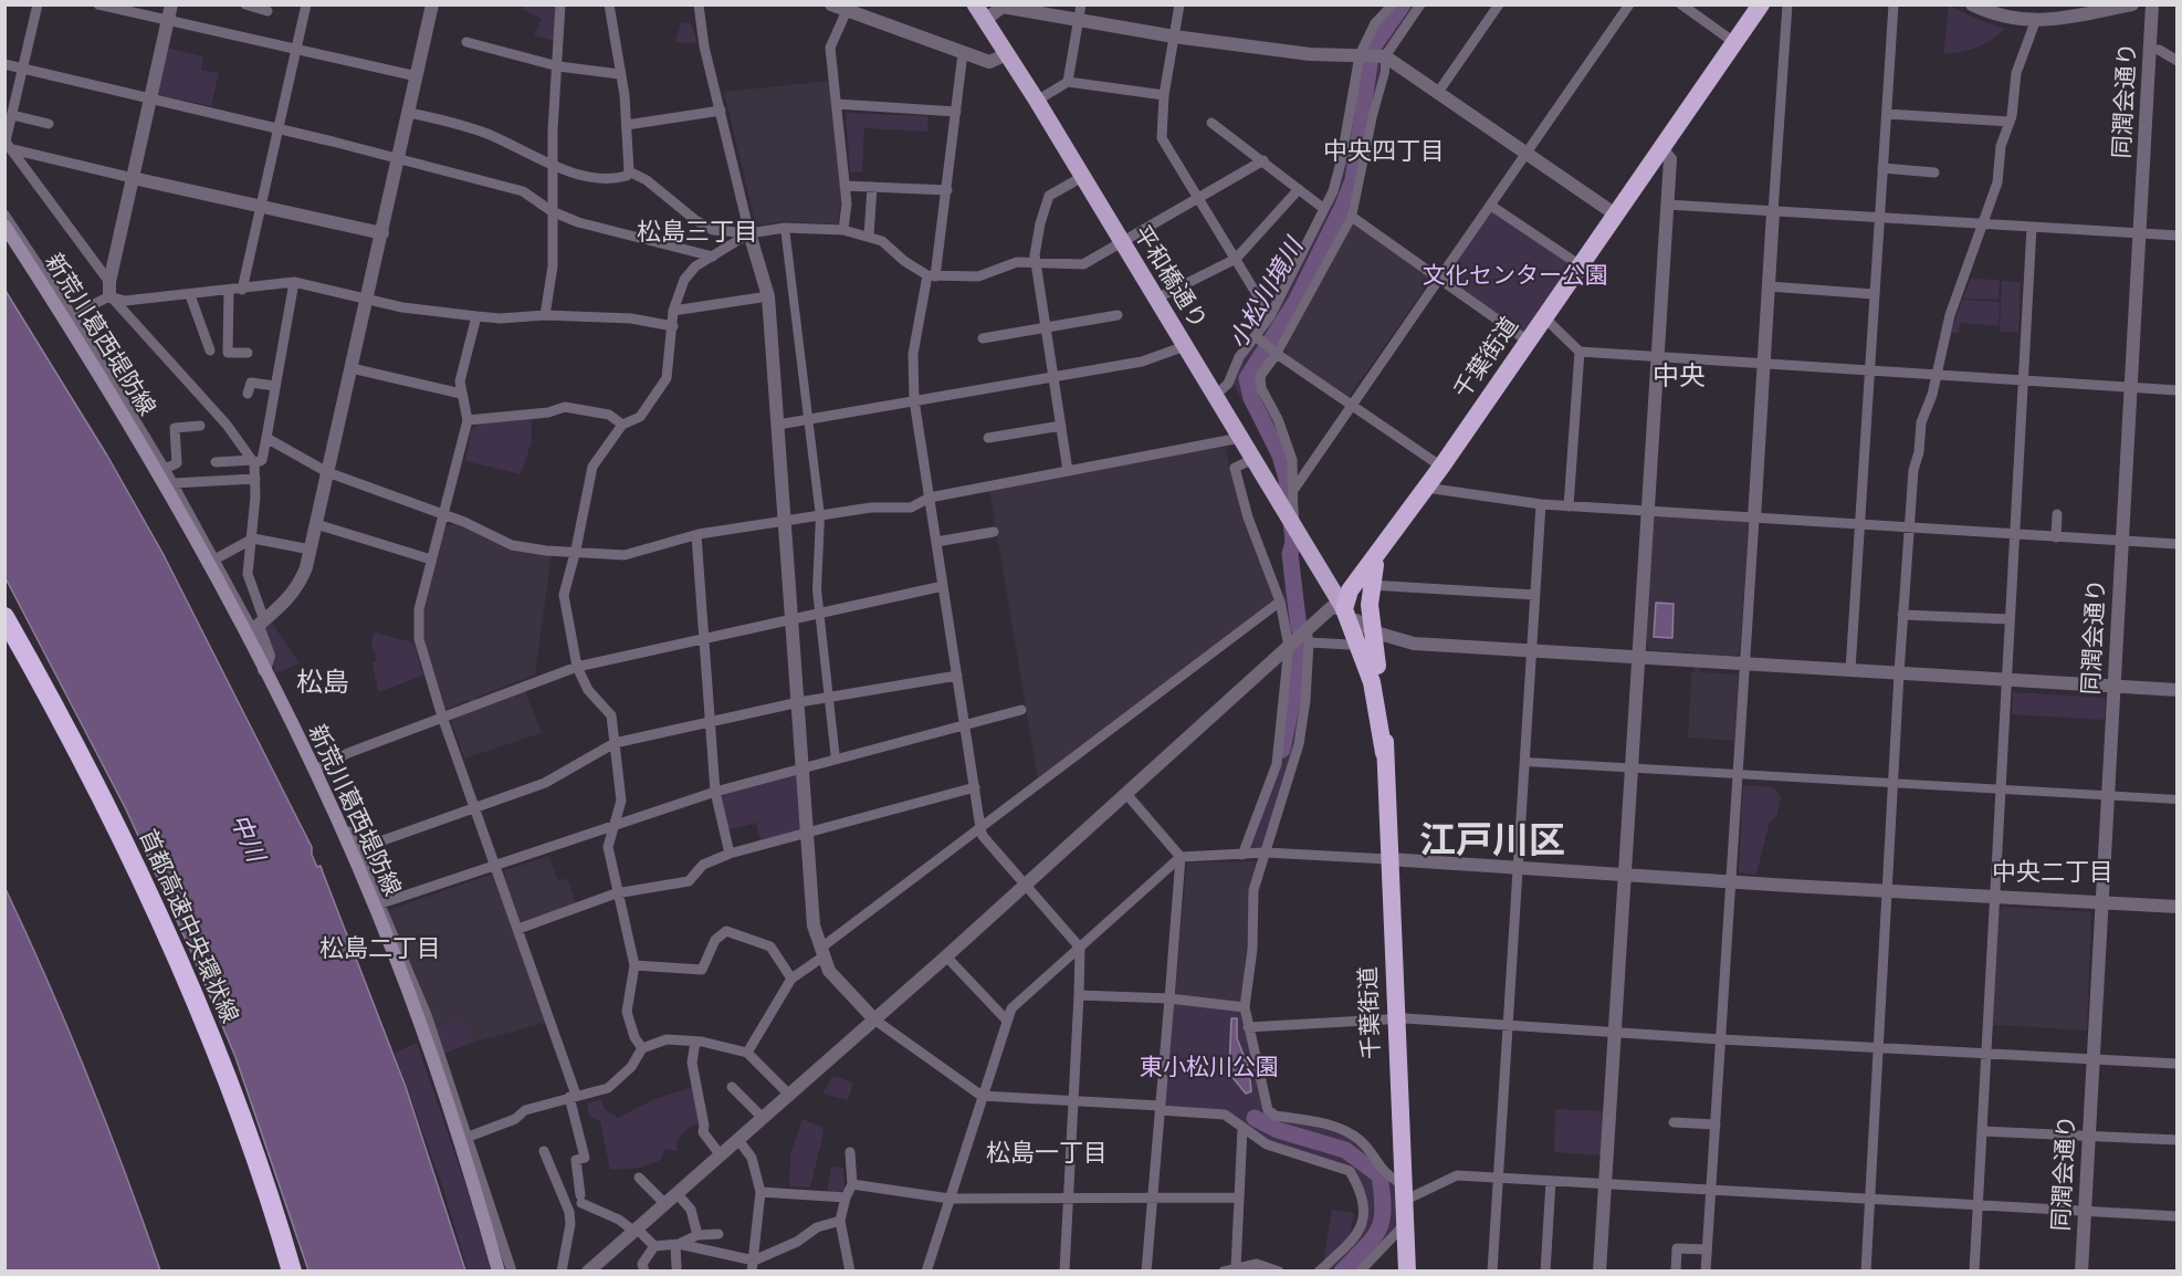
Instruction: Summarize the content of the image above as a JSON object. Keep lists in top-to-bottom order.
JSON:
{
  "streets": {
    "highway": ["千葉街道", "首都高速中央環状線"],
    "main road": ["平和橋通り", "新荒川葛西堤防線"],
    "street": ["同潤会通り"]
  },
  "crossings": [
    ["平和橋通り", "千葉街道"]
  ],
  "districts": [
    "中央四丁目",
    "松島三丁目",
    "中央",
    "松島",
    "江戸川区",
    "中央二丁目",
    "松島二丁目",
    "松島一丁目"
  ],
  "water": ["小松川境川", "中川"],
  "parks": ["文化センター公園", "東小松川公園"]
}
